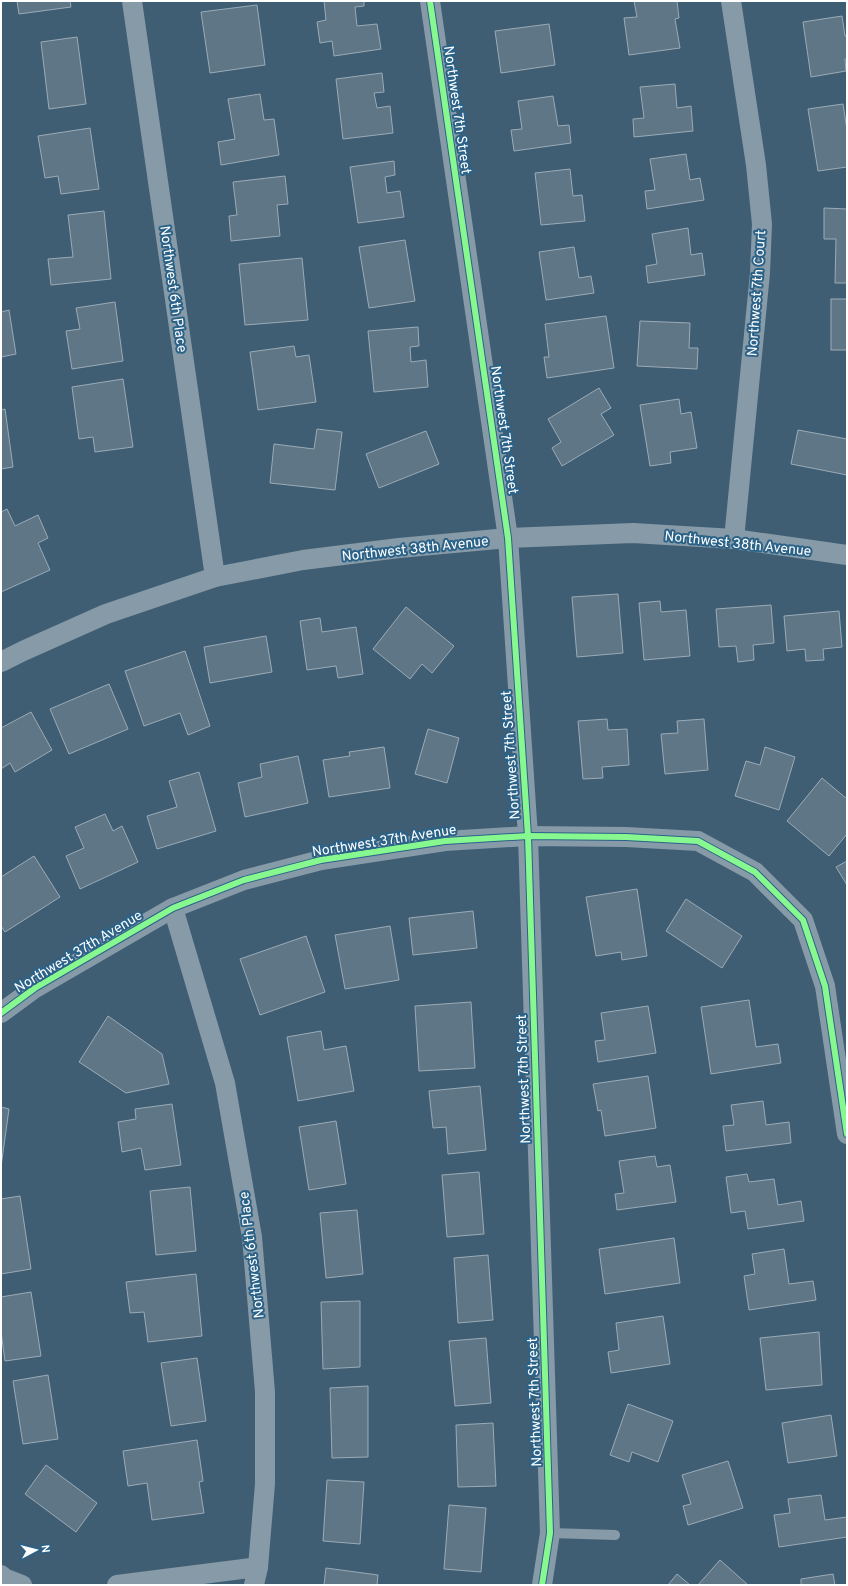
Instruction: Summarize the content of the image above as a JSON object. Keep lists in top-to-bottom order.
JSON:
{
  "streets": {
    "street": [
      "Northwest 7th Street",
      "Northwest 6th Place",
      "Northwest 7th Court",
      "Northwest 38th Avenue",
      "Northwest 37th Avenue"
    ]
  },
  "crossings": [
    ["Northwest 7th Street", "Northwest 38th Avenue"],
    ["Northwest 7th Street", "Northwest 37th Avenue"],
    ["Northwest 6th Place", "Northwest 38th Avenue"],
    ["Northwest 6th Place", "Northwest 37th Avenue"],
    ["Northwest 7th Court", "Northwest 38th Avenue"]
  ],
  "north": "right"
}
